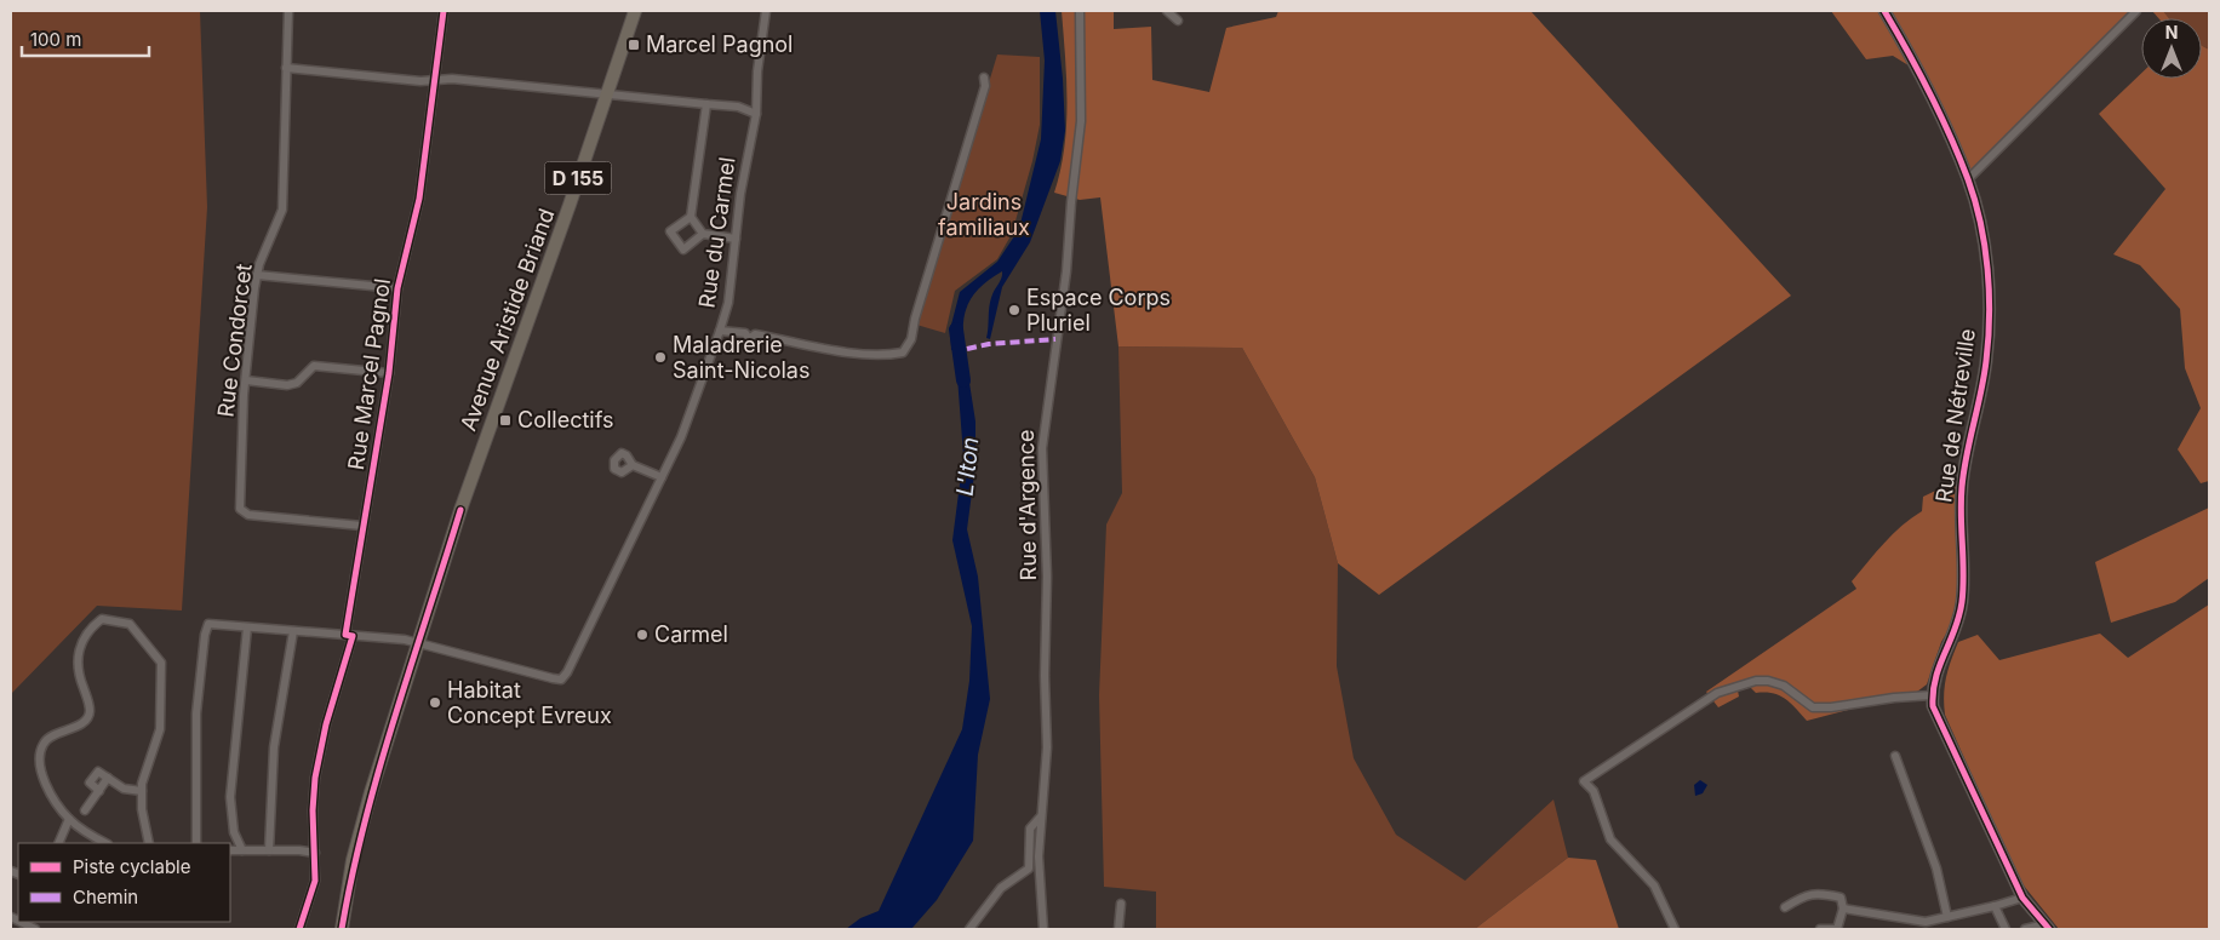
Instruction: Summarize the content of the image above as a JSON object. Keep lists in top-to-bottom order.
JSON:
{
  "streets": {
    "main road": ["D 155", "Avenue Aristide Briand"],
    "street": [
      "Rue du Carmel",
      "Rue Condorcet",
      "Rue Marcel Pagnol",
      "Rue de Nétreville",
      "Rue d'Argence"
    ]
  },
  "crossings": [
    ["D 155", "Rue du Carmel"],
    ["D 155", "Avenue Aristide Briand"],
    ["Rue du Carmel", "Avenue Aristide Briand"],
    ["Rue Condorcet", "Rue Marcel Pagnol"]
  ],
  "water": ["L'Iton"],
  "parks": ["Jardins familiaux"],
  "places": {
    "transit": ["Marcel Pagnol", "Collectifs"],
    "other": [
      "Espace Corps Pluriel",
      "Maladrerie Saint-Nicolas",
      "Carmel",
      "Habitat Concept Evreux"
    ]
  },
  "legend": ["Piste cyclable", "Chemin"],
  "scale_bar": "100 m",
  "north": "top"
}
